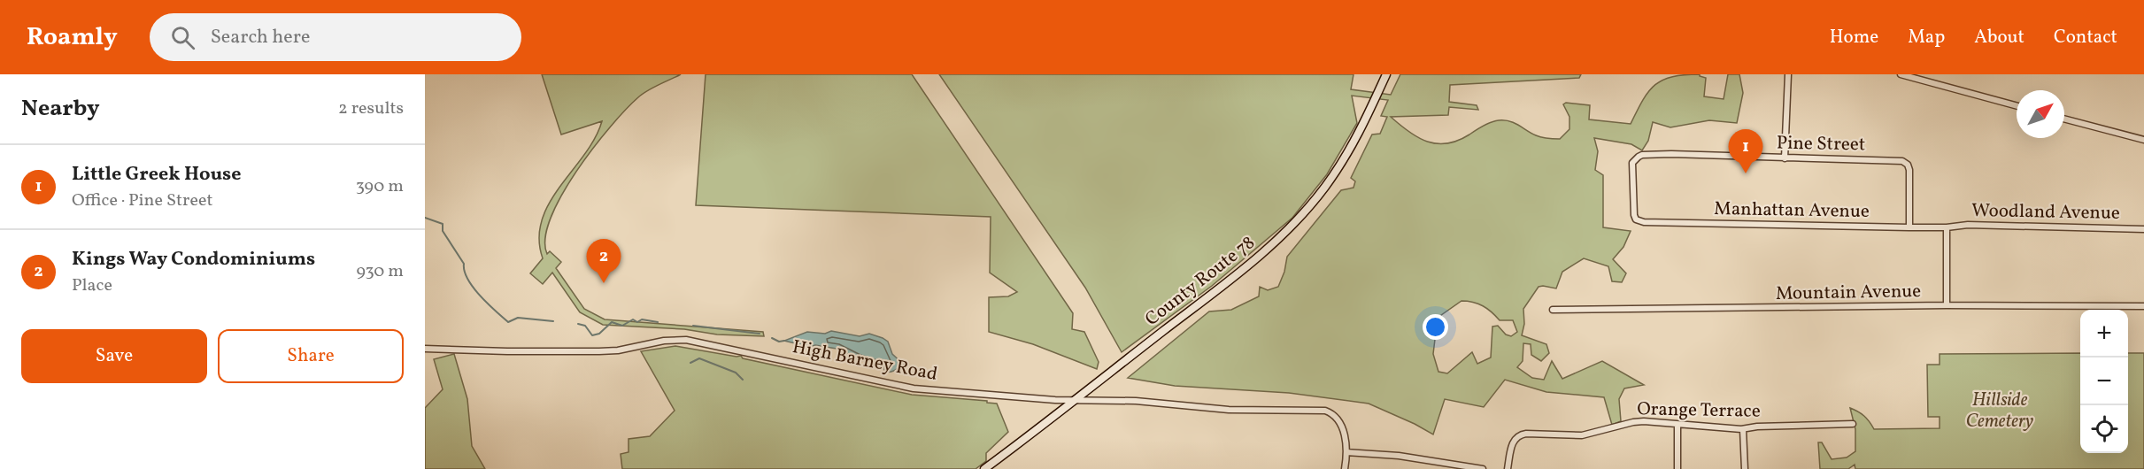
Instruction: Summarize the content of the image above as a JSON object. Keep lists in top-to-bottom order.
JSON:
{
  "streets": {
    "street": [
      "Pine Street",
      "Manhattan Avenue",
      "Woodland Avenue",
      "County Route 78",
      "Mountain Avenue",
      "High Barney Road",
      "Orange Terrace"
    ]
  },
  "crossings": [
    ["Pine Street", "Manhattan Avenue"],
    ["Manhattan Avenue", "Woodland Avenue"],
    ["County Route 78", "High Barney Road"]
  ],
  "parks": ["Hillside Cemetery"],
  "north": "top right",
  "page": {
    "header": "Roamly",
    "search": "Search here",
    "nav": [
      "Home",
      "Map",
      "About",
      "Contact"
    ],
    "heading": ["Nearby", "2 results"],
    "pins": ["1", "2"],
    "list": [
      {
        "mark": "1",
        "name": "Little Greek House",
        "note": "Office · Pine Street",
        "value": "390 m"
      },
      {
        "mark": "2",
        "name": "Kings Way Condominiums",
        "note": "Place",
        "value": "930 m"
      }
    ],
    "map_buttons": ["+", "−"],
    "buttons": ["Save", "Share"]
  }
}
